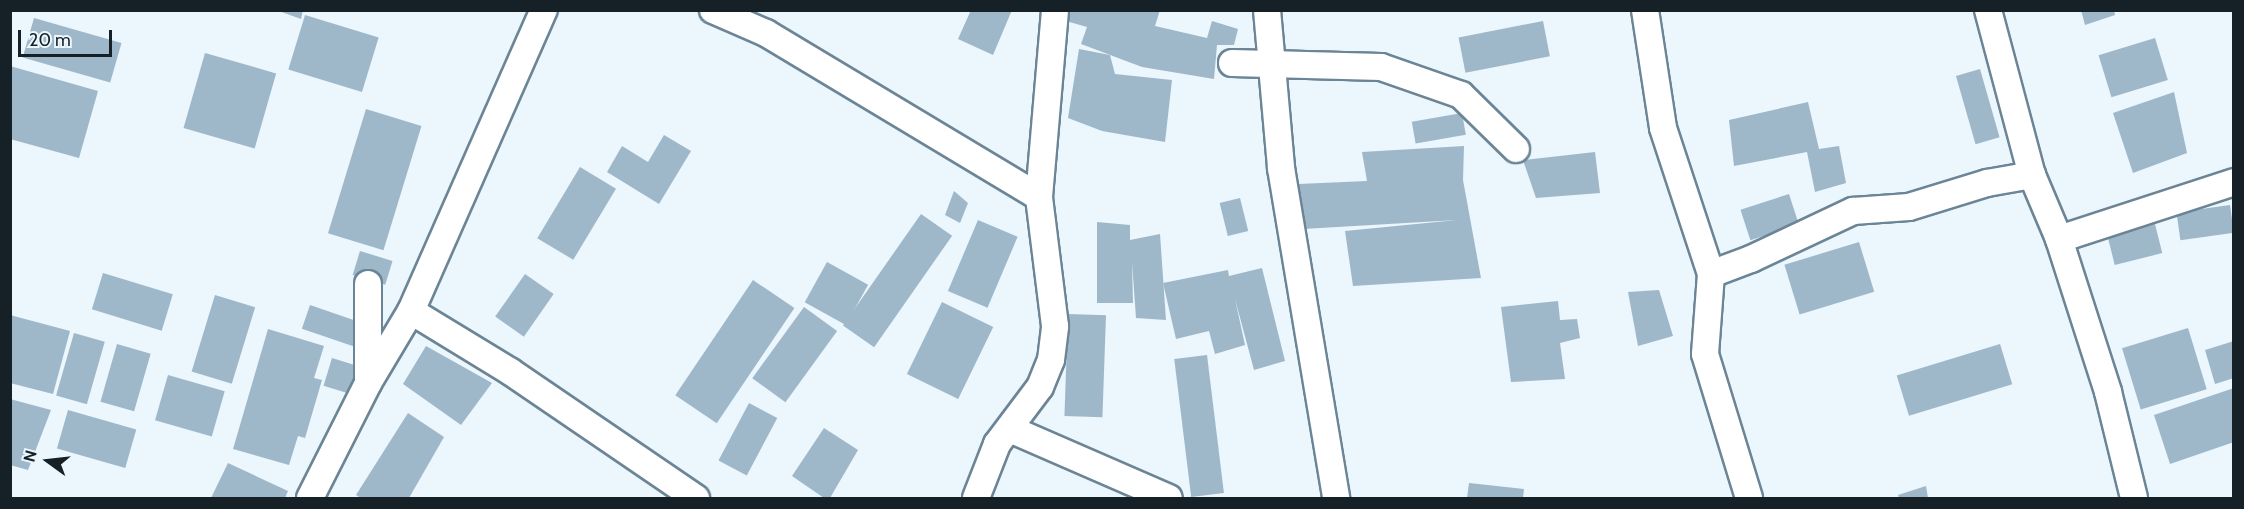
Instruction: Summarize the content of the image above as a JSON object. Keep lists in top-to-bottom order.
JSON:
{
  "scale_bar": "20 m",
  "north": "left"
}
